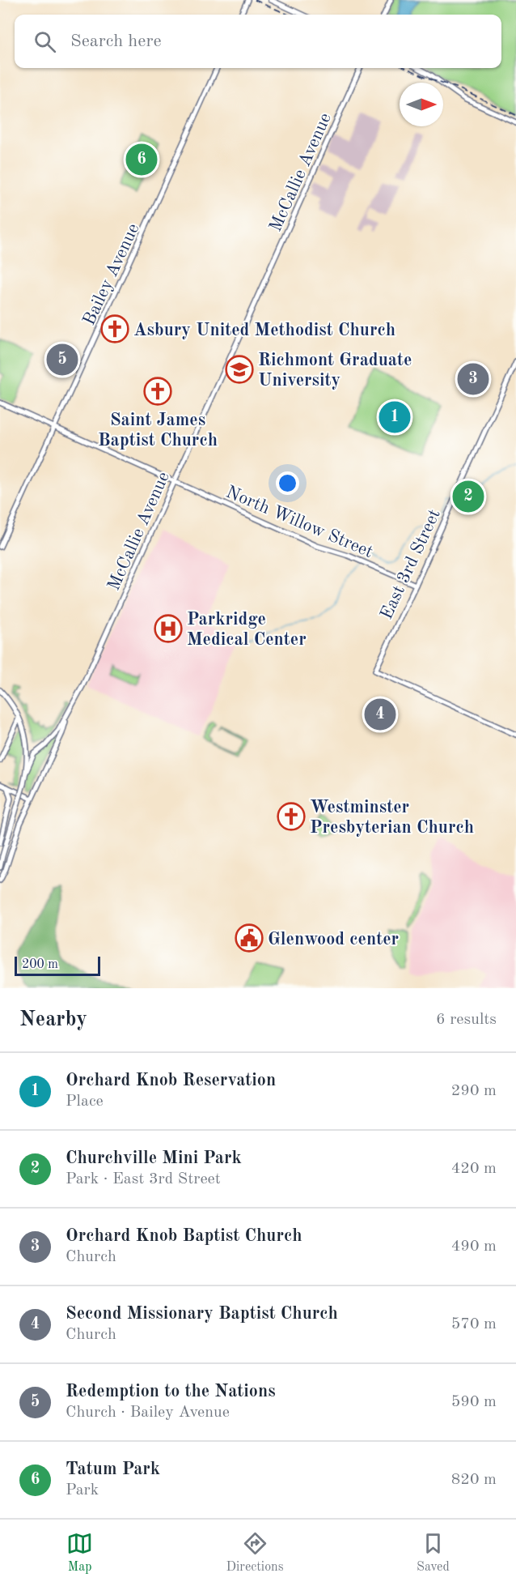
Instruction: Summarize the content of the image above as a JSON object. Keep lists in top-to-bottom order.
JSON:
{
  "streets": {
    "main road": [
      "McCallie Avenue",
      "Bailey Avenue",
      "North Willow Street",
      "East 3rd Street"
    ]
  },
  "crossings": [
    ["McCallie Avenue", "North Willow Street"],
    ["Bailey Avenue", "North Willow Street"],
    ["North Willow Street", "East 3rd Street"]
  ],
  "places": {
    "church": ["Asbury United Methodist Church", "Saint James Baptist Church", "Westminster Presbyterian Church"],
    "school or university": ["Richmont Graduate University"],
    "hospital": ["Parkridge Medical Center"],
    "public building": ["Glenwood center"]
  },
  "scale_bar": "200 m",
  "north": "right",
  "page": {
    "search": "Search here",
    "pins": [
      "6",
      "5",
      "3",
      "1",
      "2",
      "4"
    ],
    "scale": "200 m",
    "heading": ["Nearby", "6 results"],
    "list": [
      {
        "mark": "1",
        "name": "Orchard Knob Reservation",
        "note": "Place",
        "value": "290 m"
      },
      {
        "mark": "2",
        "name": "Churchville Mini Park",
        "note": "Park · East 3rd Street",
        "value": "420 m"
      },
      {
        "mark": "3",
        "name": "Orchard Knob Baptist Church",
        "note": "Church",
        "value": "490 m"
      },
      {
        "mark": "4",
        "name": "Second Missionary Baptist Church",
        "note": "Church",
        "value": "570 m"
      },
      {
        "mark": "5",
        "name": "Redemption to the Nations",
        "note": "Church · Bailey Avenue",
        "value": "590 m"
      },
      {
        "mark": "6",
        "name": "Tatum Park",
        "note": "Park",
        "value": "820 m"
      }
    ],
    "nav": ["Map", "Directions", "Saved"]
  }
}
